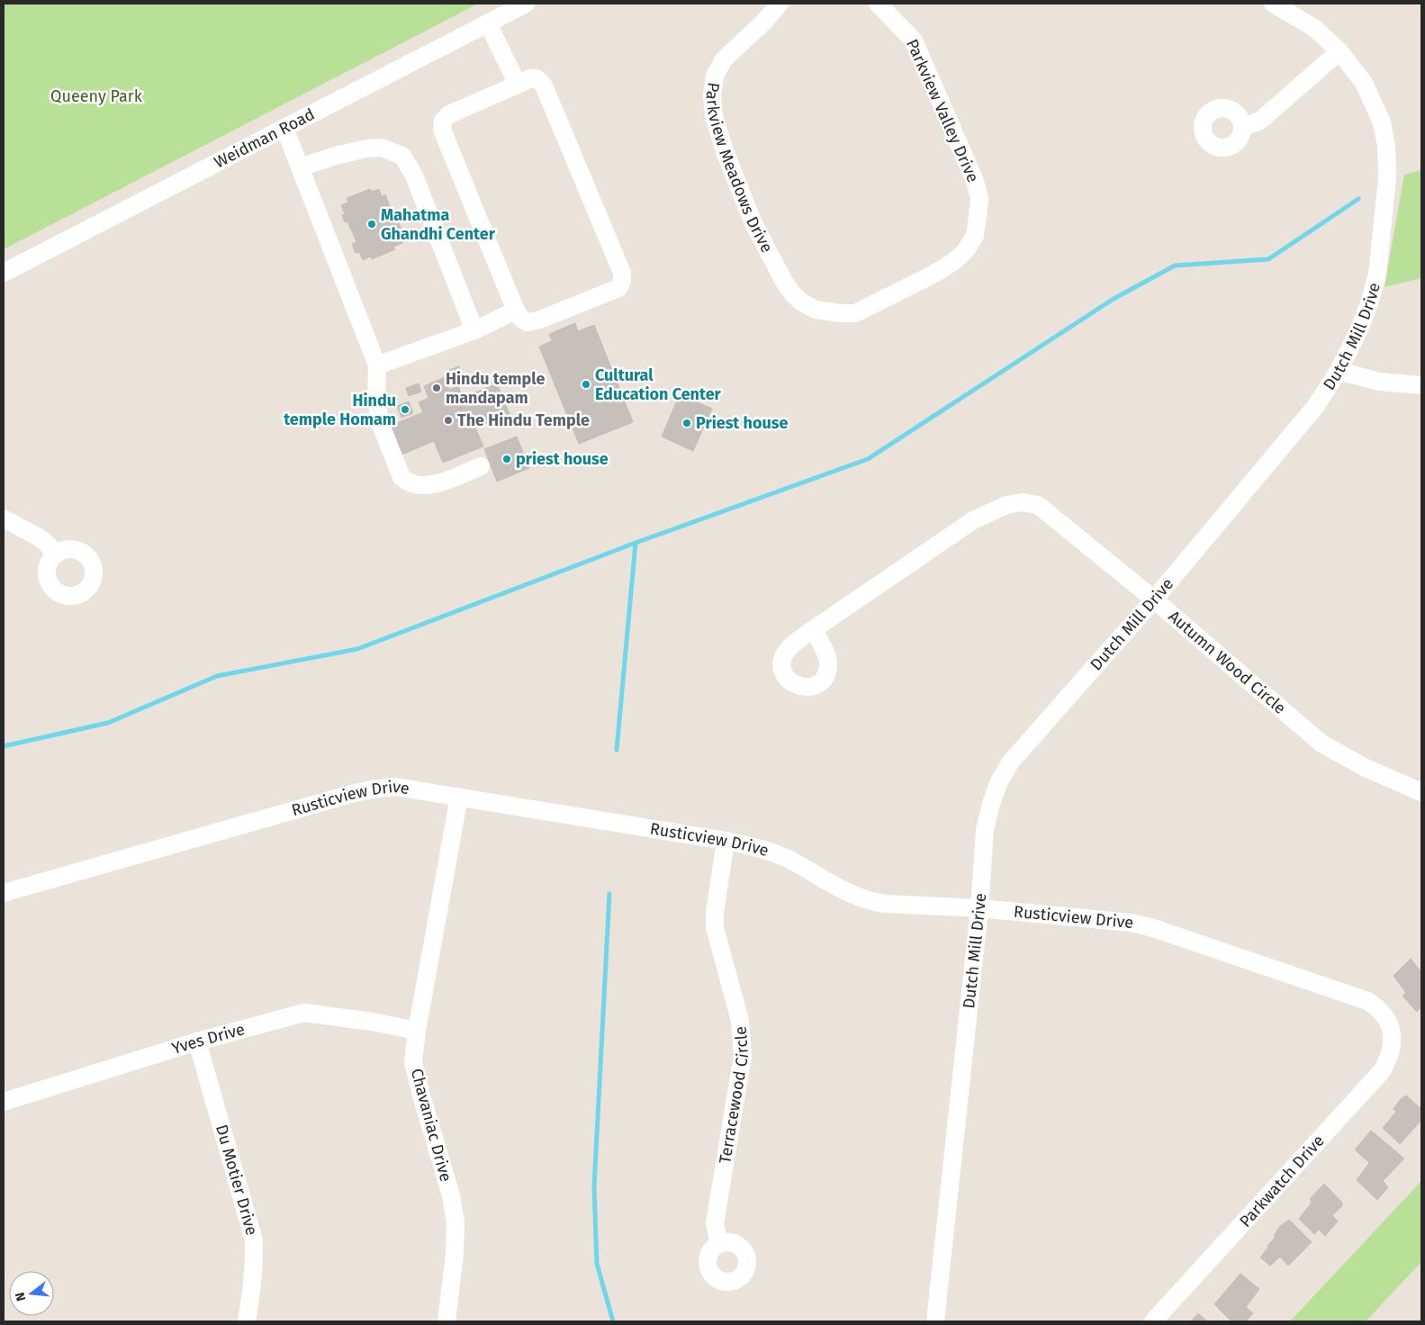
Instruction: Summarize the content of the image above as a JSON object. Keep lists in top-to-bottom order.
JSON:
{
  "streets": {
    "street": [
      "Parkview Valley Drive",
      "Weidman Road",
      "Parkview Meadows Drive",
      "Dutch Mill Drive",
      "Autumn Wood Circle",
      "Rusticview Drive",
      "Yves Drive",
      "Terracewood Circle",
      "Chavaniac Drive",
      "Du Motier Drive",
      "Parkwatch Drive"
    ]
  },
  "crossings": [
    ["Parkview Valley Drive", "Parkview Meadows Drive"],
    ["Dutch Mill Drive", "Autumn Wood Circle"],
    ["Dutch Mill Drive", "Rusticview Drive"],
    ["Rusticview Drive", "Terracewood Circle"],
    ["Rusticview Drive", "Chavaniac Drive"],
    ["Rusticview Drive", "Parkwatch Drive"],
    ["Yves Drive", "Chavaniac Drive"],
    ["Yves Drive", "Du Motier Drive"]
  ],
  "parks": ["Queeny Park"],
  "places": [
    "Mahatma Ghandhi Center",
    "Cultural Education Center",
    "Hindu temple mandapam",
    "Hindu temple Homam",
    "The Hindu Temple",
    "Priest house",
    "priest house"
  ],
  "north": "left"
}
